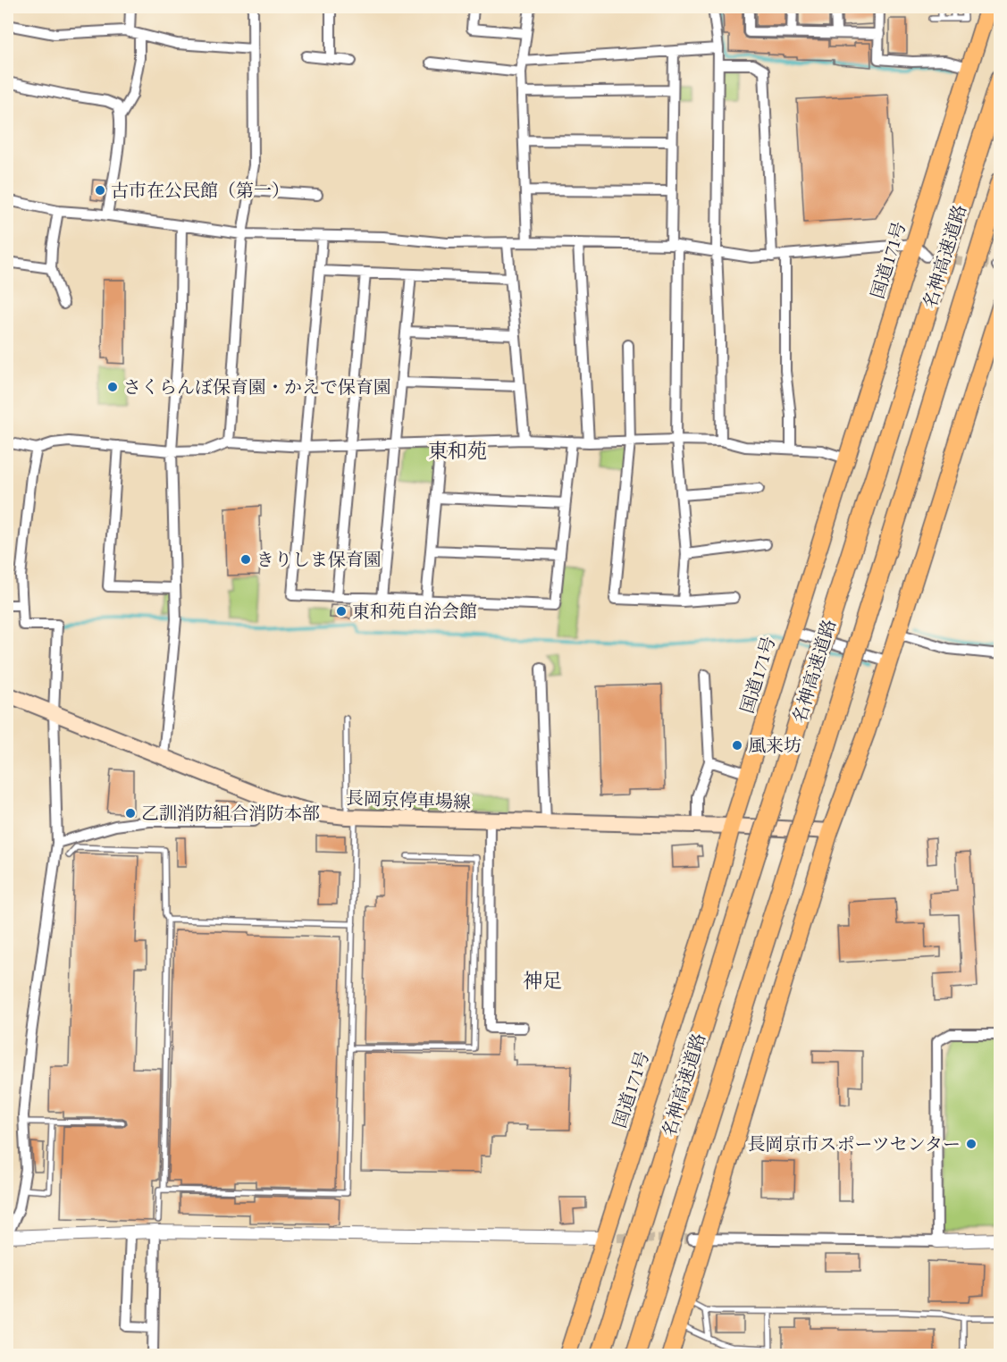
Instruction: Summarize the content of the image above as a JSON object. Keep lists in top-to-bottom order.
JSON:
{
  "streets": {
    "highway": ["名神高速道路", "国道171号"],
    "main road": ["長岡京停車場線"]
  },
  "crossings": [
    ["国道171号", "長岡京停車場線"]
  ],
  "districts": ["東和苑", "神足"],
  "places": [
    "古市在公民館（第一）",
    "さくらんぼ保育園・かえで保育園",
    "きりしま保育園",
    "東和苑自治会館",
    "風来坊",
    "乙訓消防組合消防本部",
    "長岡京市スポーツセンター"
  ]
}
